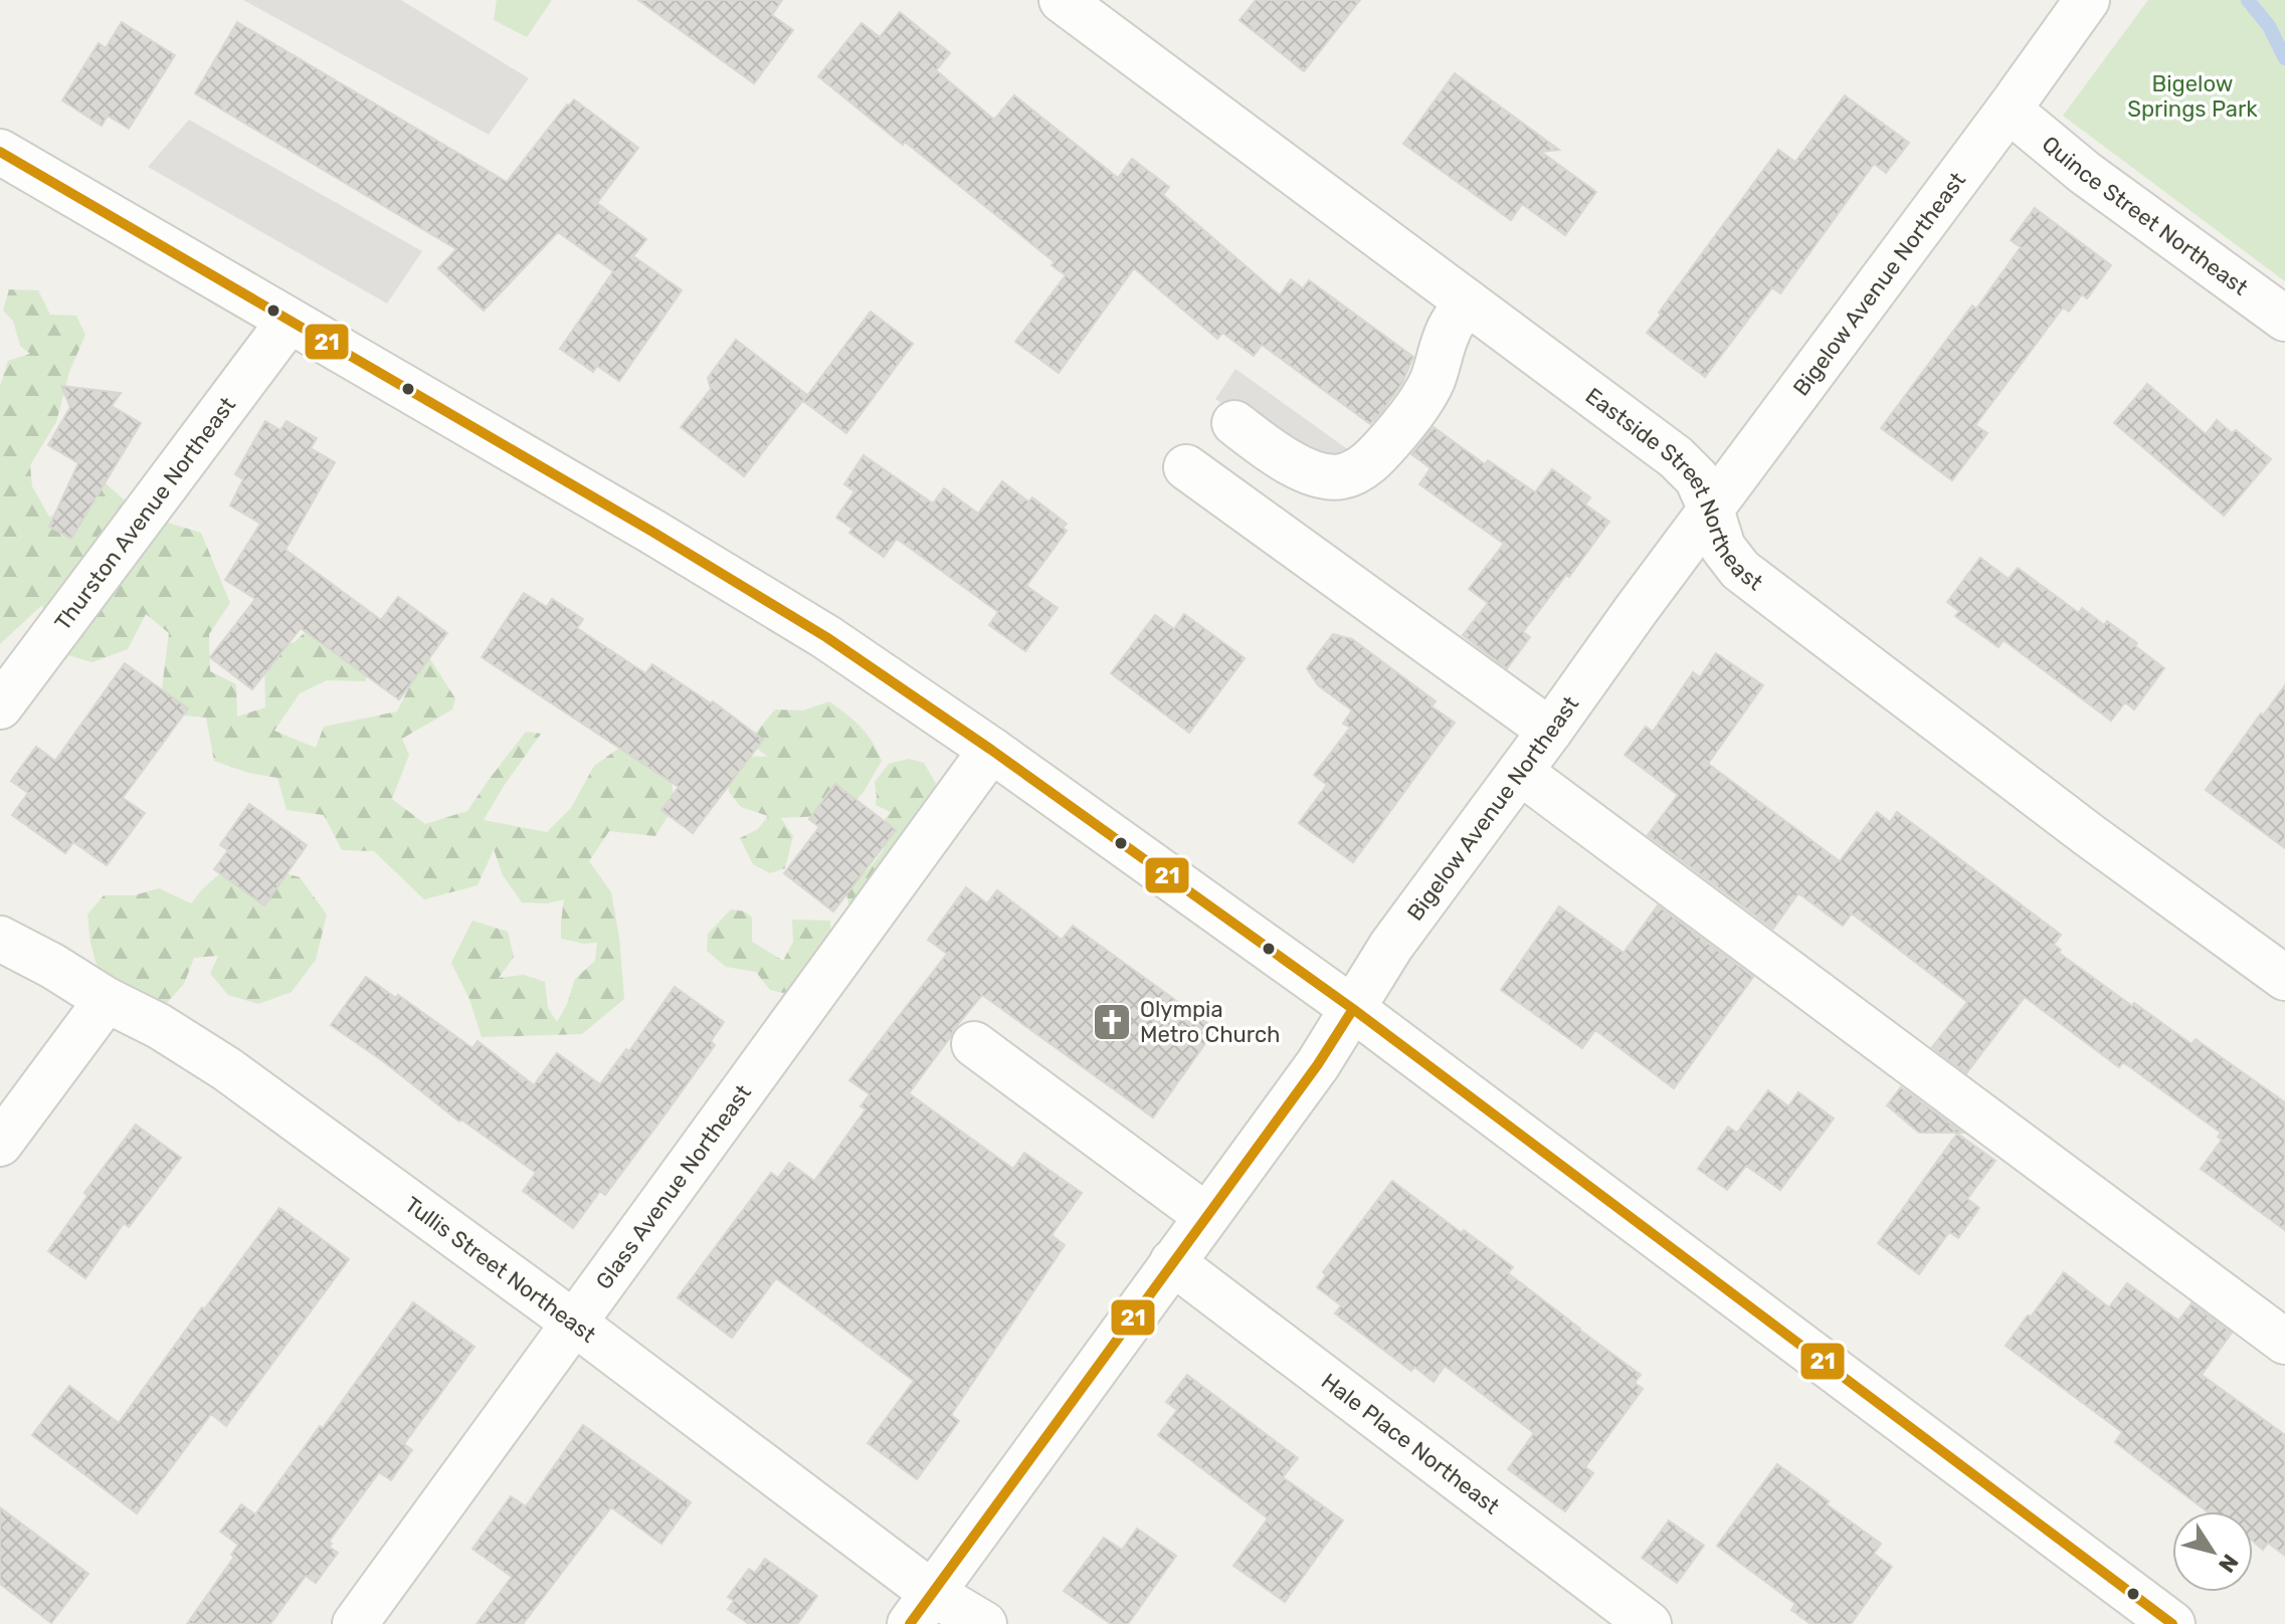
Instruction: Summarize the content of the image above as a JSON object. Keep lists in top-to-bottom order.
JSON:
{
  "streets": {
    "street": [
      "Quince Street Northeast",
      "Bigelow Avenue Northeast",
      "Eastside Street Northeast",
      "Thurston Avenue Northeast",
      "Glass Avenue Northeast",
      "Tullis Street Northeast",
      "Hale Place Northeast"
    ]
  },
  "crossings": [
    ["Quince Street Northeast", "Bigelow Avenue Northeast"],
    ["Bigelow Avenue Northeast", "Eastside Street Northeast"],
    ["Bigelow Avenue Northeast", "Tullis Street Northeast"],
    ["Bigelow Avenue Northeast", "Hale Place Northeast"],
    ["Glass Avenue Northeast", "Tullis Street Northeast"]
  ],
  "parks": ["Bigelow Springs Park"],
  "places": {
    "church": ["Olympia Metro Church"]
  },
  "lines": ["transit line 21"],
  "north": "bottom right"
}
